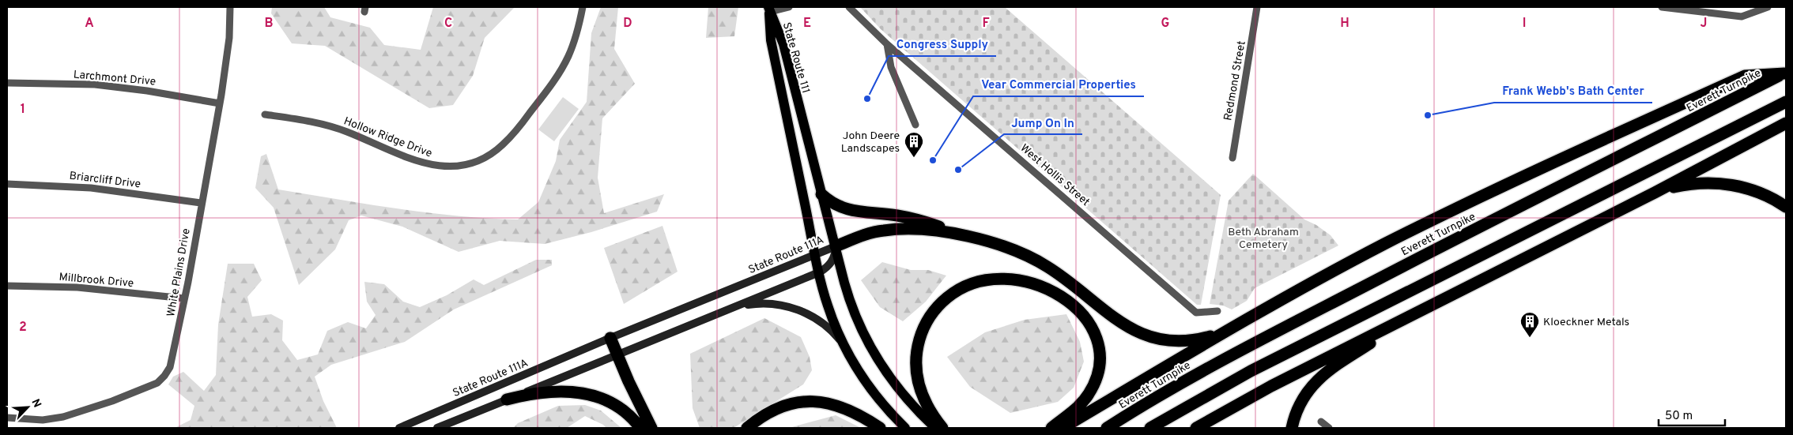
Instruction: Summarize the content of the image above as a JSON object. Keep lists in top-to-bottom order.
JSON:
{
  "streets": {
    "highway": ["Everett Turnpike"],
    "main road": ["State Route 111", "State Route 111A"],
    "street": [
      "Larchmont Drive",
      "Redmond Street",
      "Hollow Ridge Drive",
      "West Hollis Street",
      "Briarcliff Drive",
      "White Plains Drive",
      "Millbrook Drive"
    ]
  },
  "crossings": [
    ["State Route 111", "State Route 111A"],
    ["Larchmont Drive", "White Plains Drive"],
    ["Briarcliff Drive", "White Plains Drive"],
    ["White Plains Drive", "Millbrook Drive"]
  ],
  "parks": ["Beth Abraham Cemetery"],
  "places": {
    "other": [
      "Congress Supply",
      "Frank Webb's Bath Center",
      "Vear Commercial Properties",
      "Jump On In"
    ],
    "building": ["John Deere Landscapes", "Kloeckner Metals"]
  },
  "scale_bar": "50 m",
  "north": "top right",
  "grid": {
    "columns": [
      "A",
      "B",
      "C",
      "D",
      "E",
      "F",
      "G",
      "H",
      "I",
      "J"
    ],
    "rows": ["1", "2"]
  }
}
